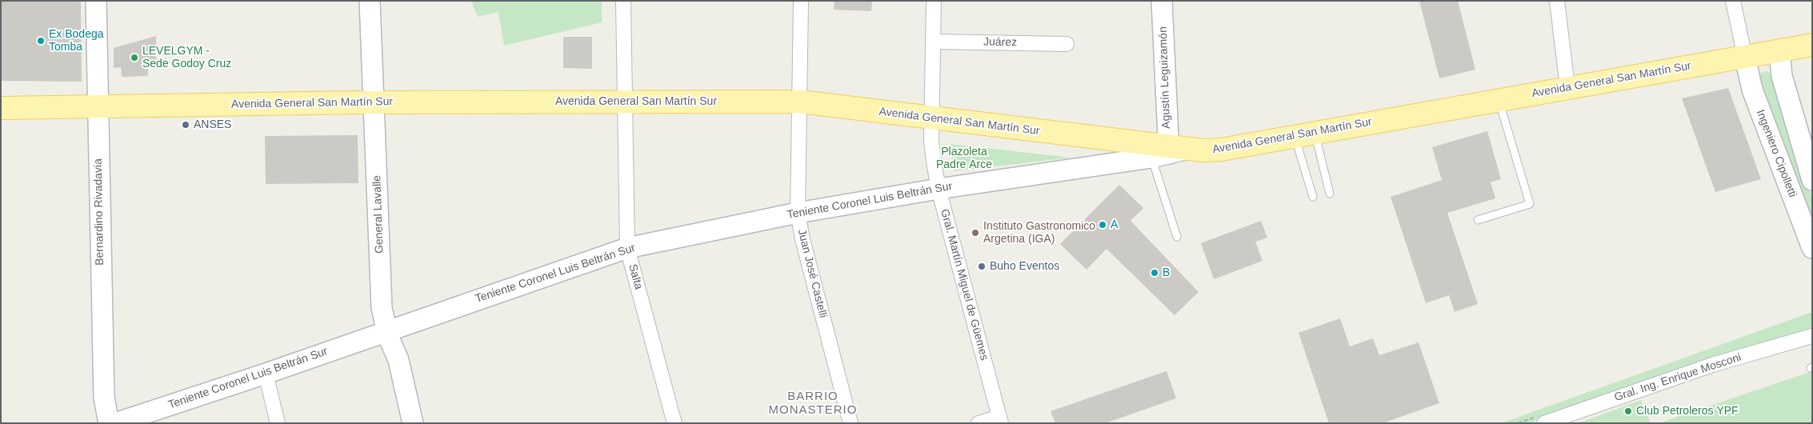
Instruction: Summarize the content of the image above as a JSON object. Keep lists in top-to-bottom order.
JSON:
{
  "streets": {
    "main road": ["Avenida General San Martín Sur"],
    "street": [
      "Juárez",
      "Agustín Leguizamón",
      "Ingeniero Cipolletti",
      "Teniente Coronel Luis Beltrán Sur",
      "Bernardino Rivadavia",
      "General Lavalle",
      "Juan José Castelli",
      "Salta",
      "Gral. Martín Miguel de Güemes",
      "Gral. Ing. Enrique Mosconi"
    ]
  },
  "crossings": [
    ["Juárez", "Gral. Martín Miguel de Güemes"],
    ["Agustín Leguizamón", "Avenida General San Martín Sur"],
    ["Agustín Leguizamón", "Teniente Coronel Luis Beltrán Sur"],
    ["Avenida General San Martín Sur", "Ingeniero Cipolletti"],
    ["Avenida General San Martín Sur", "Teniente Coronel Luis Beltrán Sur"],
    ["Avenida General San Martín Sur", "Bernardino Rivadavia"],
    ["Avenida General San Martín Sur", "General Lavalle"],
    ["Avenida General San Martín Sur", "Juan José Castelli"],
    ["Avenida General San Martín Sur", "Salta"],
    ["Avenida General San Martín Sur", "Gral. Martín Miguel de Güemes"],
    ["Teniente Coronel Luis Beltrán Sur", "General Lavalle"],
    ["Teniente Coronel Luis Beltrán Sur", "Juan José Castelli"],
    ["Teniente Coronel Luis Beltrán Sur", "Salta"],
    ["Teniente Coronel Luis Beltrán Sur", "Gral. Martín Miguel de Güemes"]
  ],
  "districts": ["BARRIO MONASTERIO"],
  "parks": ["Plazoleta Padre Arce"],
  "places": [
    "Ex Bodega Tomba",
    "LEVELGYM - Sede Godoy Cruz",
    "ANSES",
    "A",
    "Instituto Gastronomico Argetina (IGA)",
    "Buho Eventos",
    "B",
    "Club Petroleros YPF"
  ]
}
